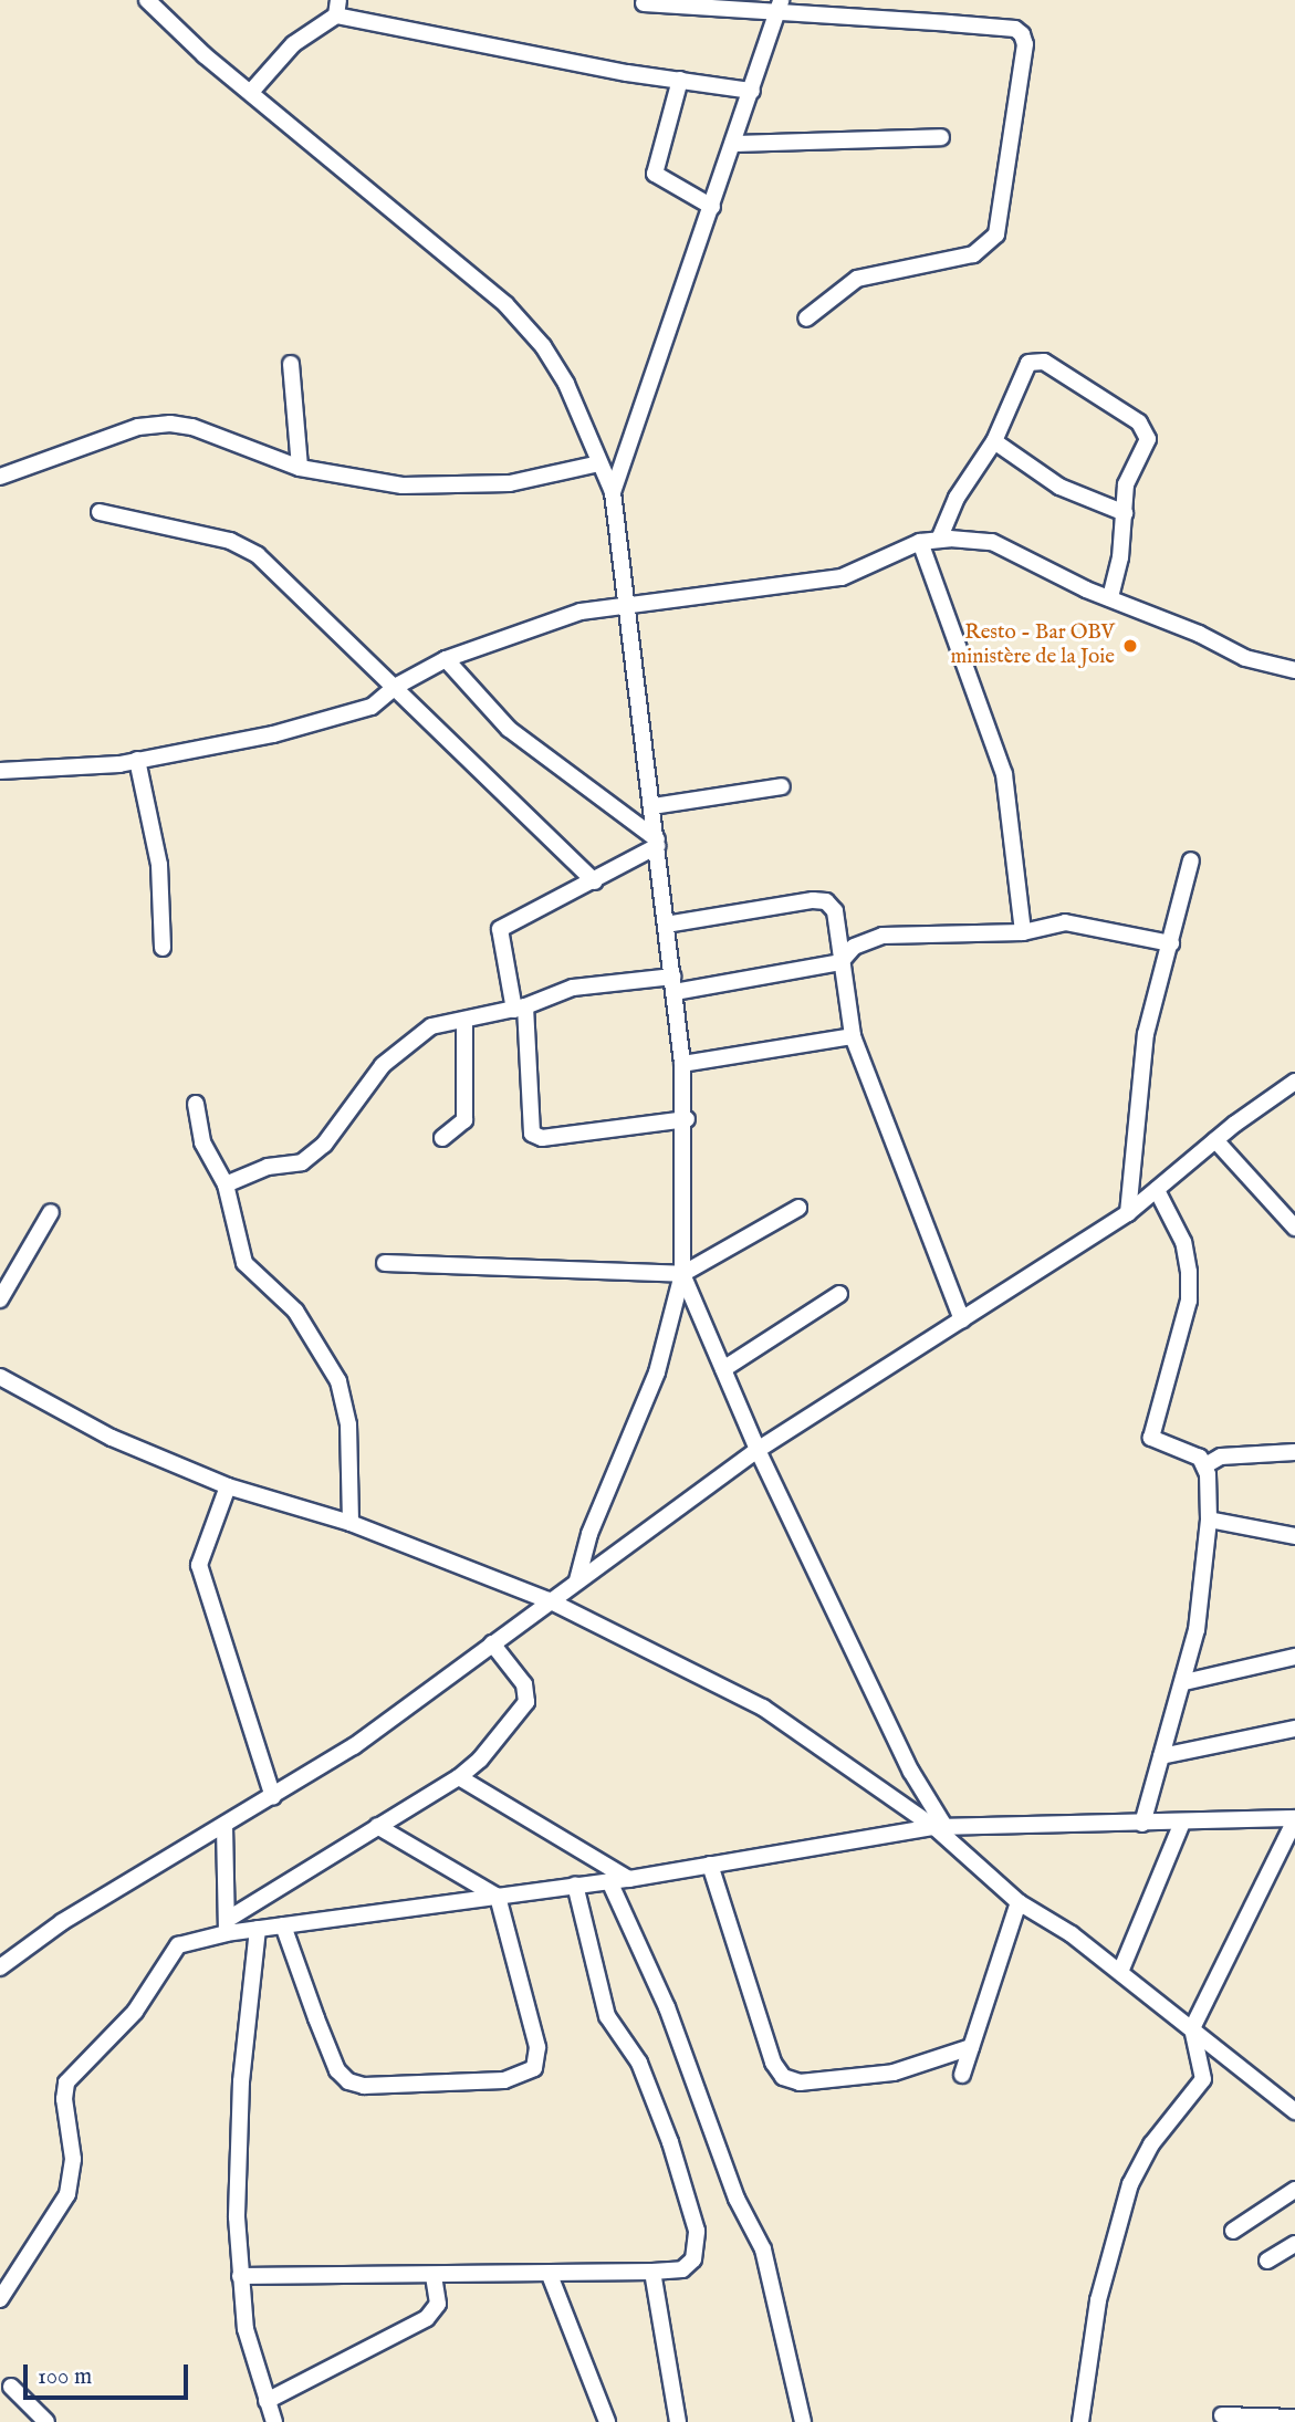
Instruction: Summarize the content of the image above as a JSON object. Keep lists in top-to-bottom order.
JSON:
{
  "places": ["Resto - Bar OBV ministère de la Joie"],
  "scale_bar": "100 m"
}
